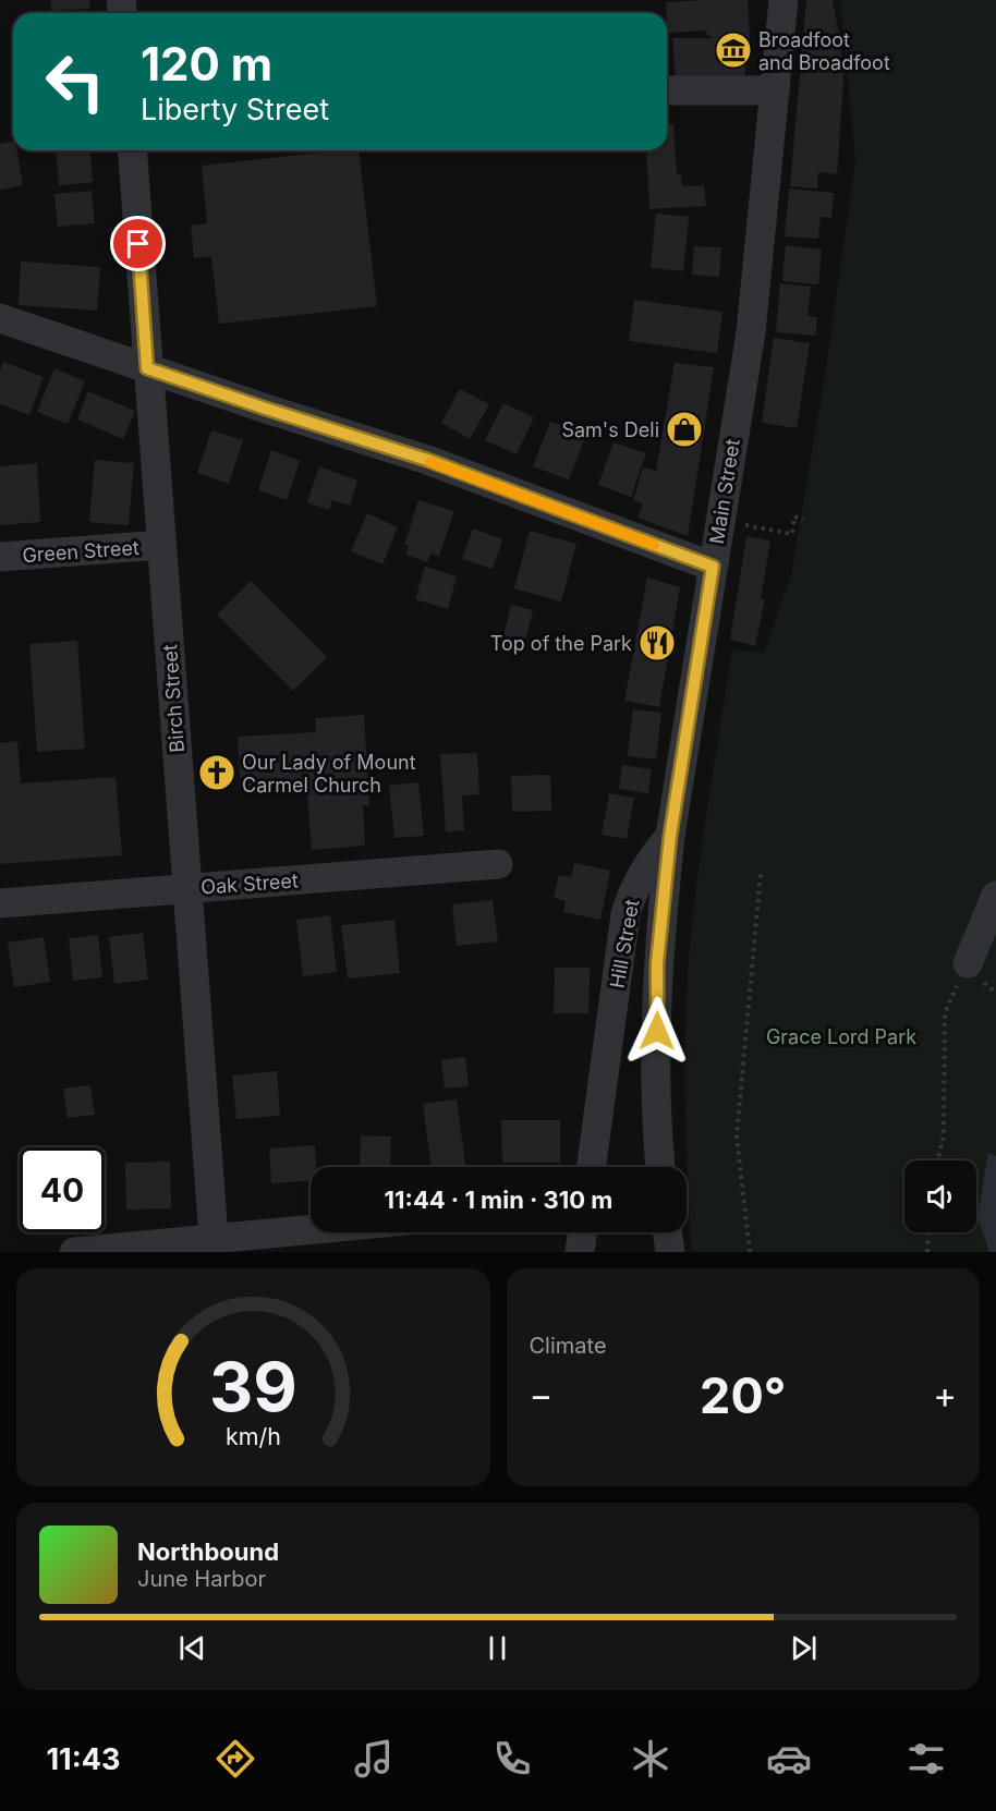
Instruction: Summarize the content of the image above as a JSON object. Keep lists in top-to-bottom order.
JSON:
{
  "streets": {
    "street": [
      "Main Street",
      "Green Street",
      "Birch Street",
      "Oak Street",
      "Hill Street"
    ]
  },
  "crossings": [
    ["Main Street", "Hill Street"],
    ["Green Street", "Birch Street"],
    ["Birch Street", "Oak Street"]
  ],
  "parks": ["Grace Lord Park"],
  "places": {
    "museum": ["Broadfoot and Broadfoot"],
    "shop": ["Sam's Deli"],
    "restaurant": ["Top of the Park"],
    "church": ["Our Lady of Mount Carmel Church"]
  },
  "page": {
    "turn": ["120 m", "Liberty Street"],
    "limit": "40",
    "trip": "11:44 · 1 min · 310 m",
    "tile": "Climate",
    "heat": ["−", "20°", "+"],
    "song": ["Northbound", "June Harbor"],
    "tabs": "11:43",
    "gauge": ["39", "km/h"]
  }
}
